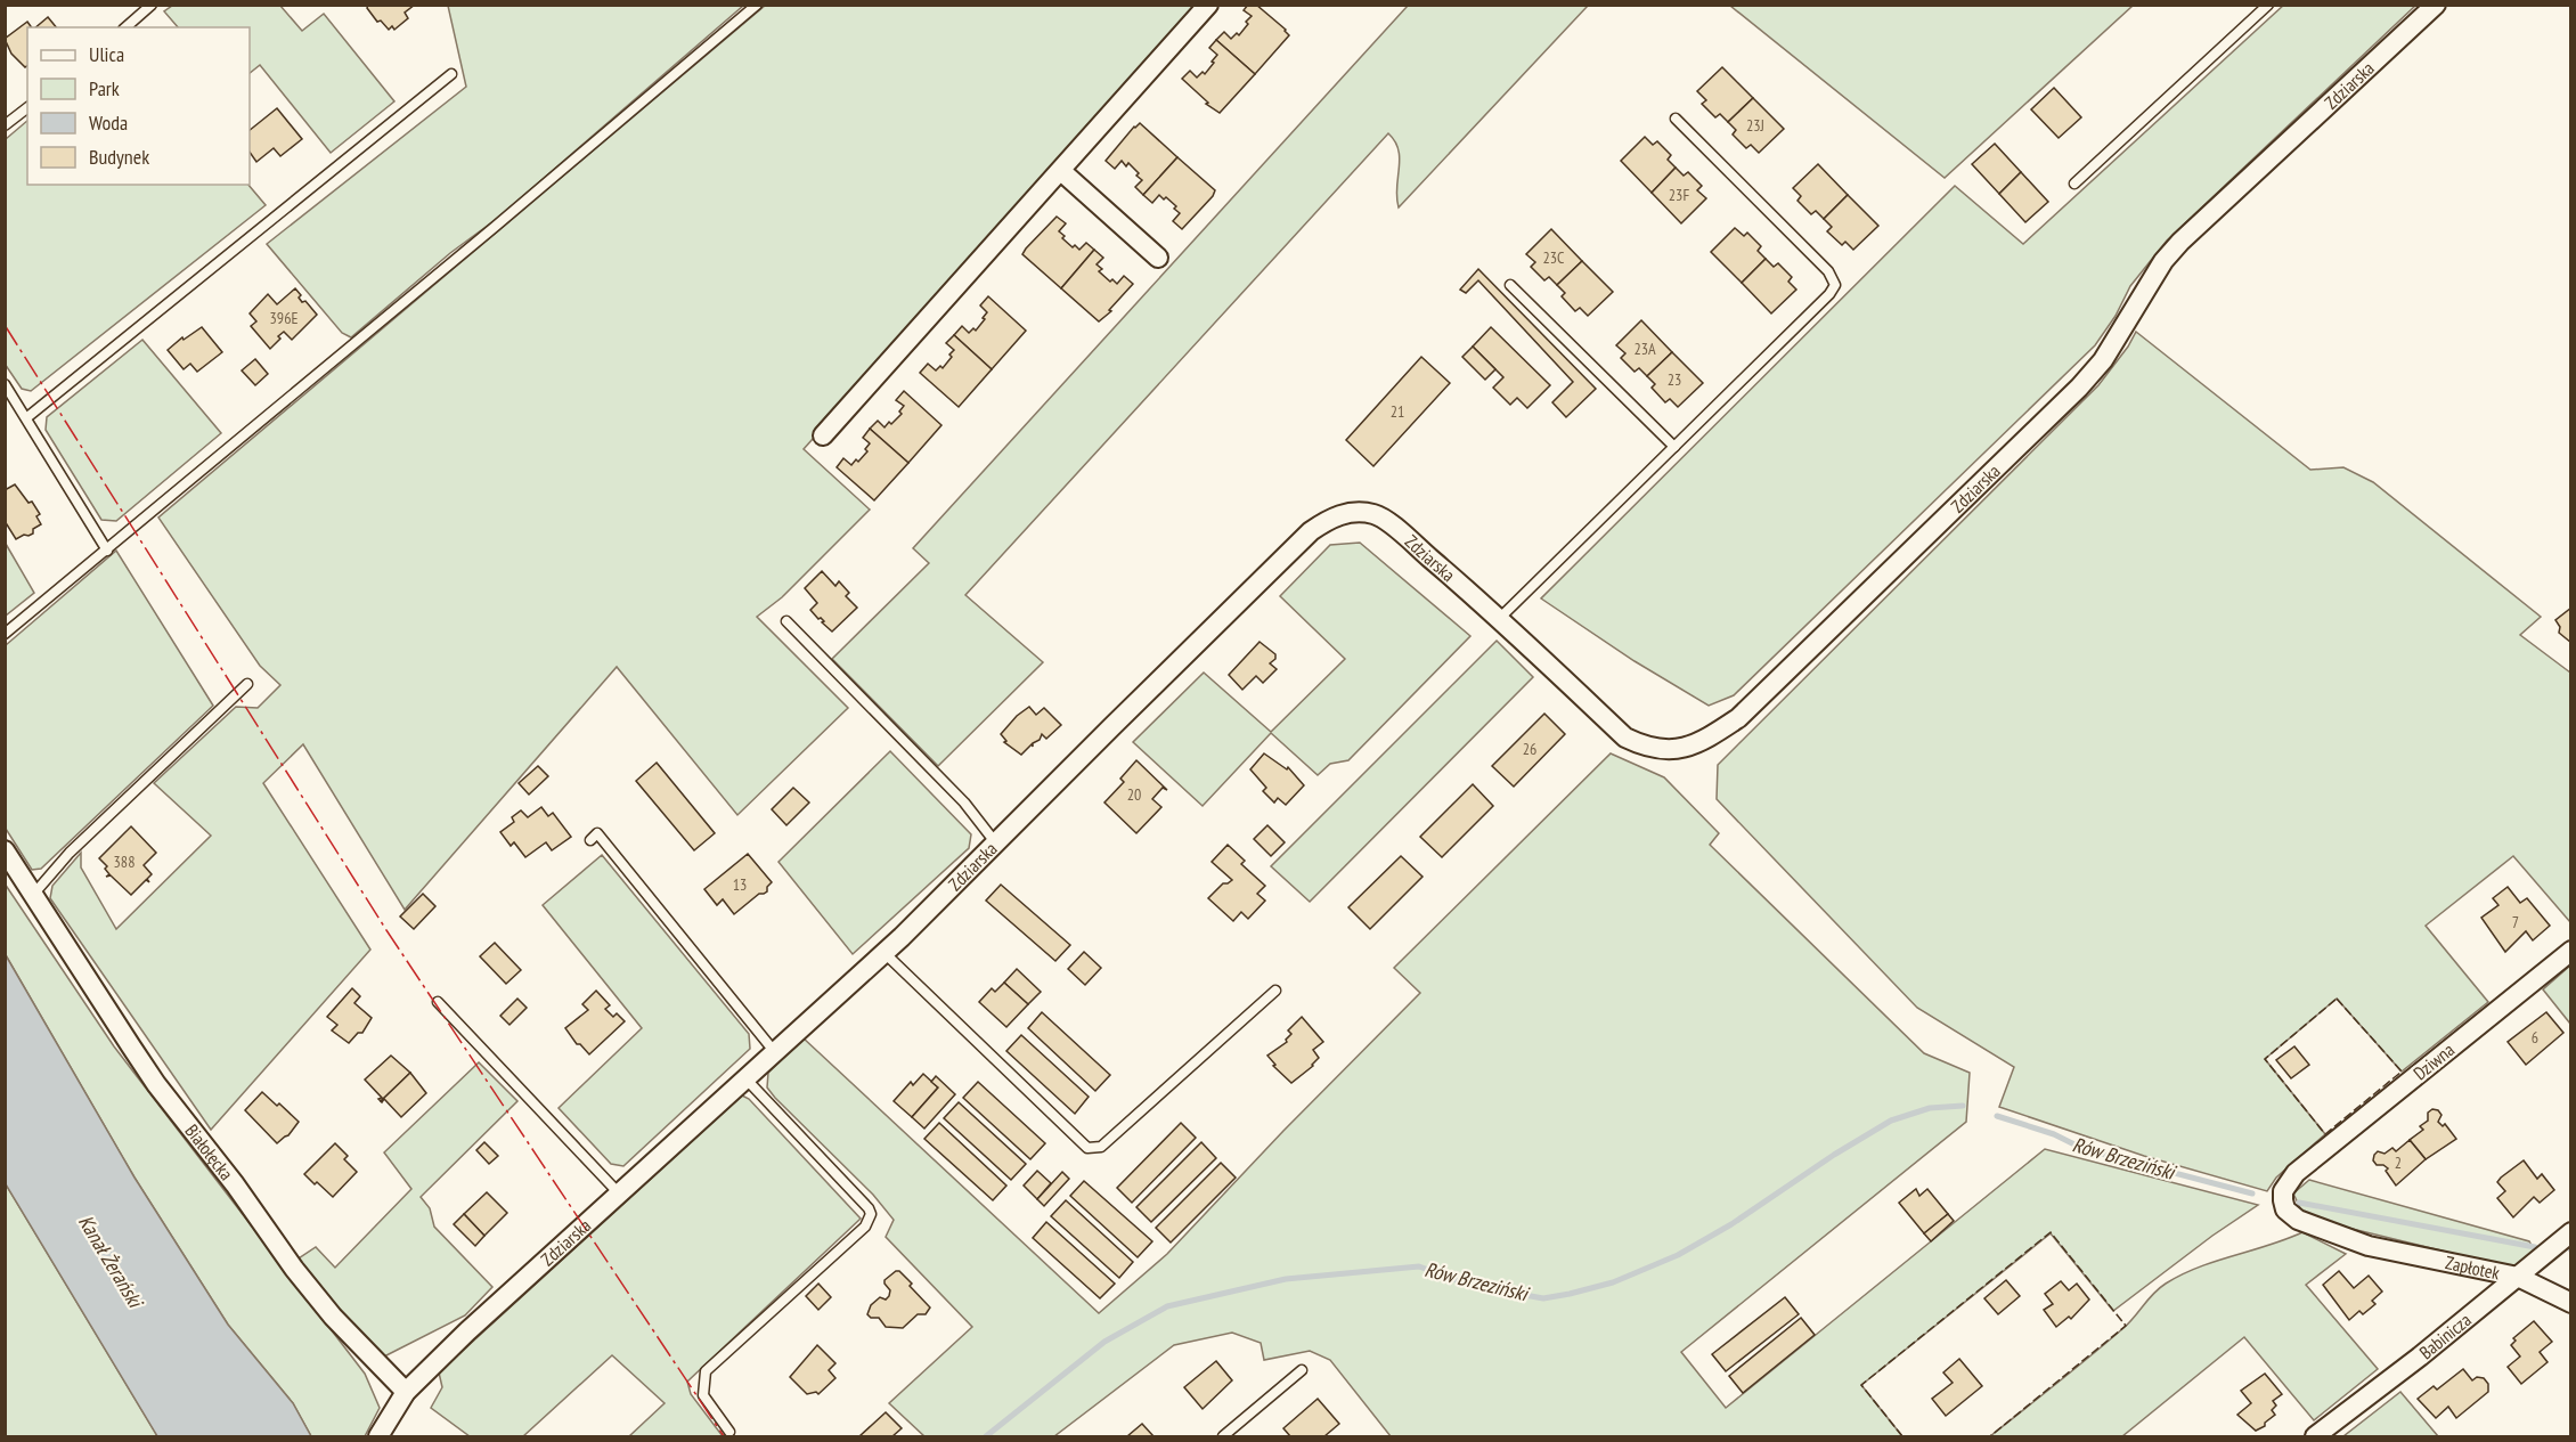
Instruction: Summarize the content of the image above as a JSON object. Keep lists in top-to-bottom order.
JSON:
{
  "streets": {
    "street": [
      "Zdziarska",
      "Dziwna",
      "Białołęcka",
      "Zapłotek",
      "Babinicza"
    ]
  },
  "crossings": [
    ["Zdziarska", "Białołęcka"],
    ["Dziwna", "Zapłotek"],
    ["Zapłotek", "Babinicza"]
  ],
  "water": ["Rów Brzeziński", "Kanał Żerański"],
  "house_numbers": [
    "23J",
    "23F",
    "23C",
    "396E",
    "23A",
    "23",
    "21",
    "26",
    "20",
    "388",
    "13",
    "7",
    "6",
    "2"
  ],
  "legend": [
    "Ulica",
    "Park",
    "Woda",
    "Budynek"
  ]
}
